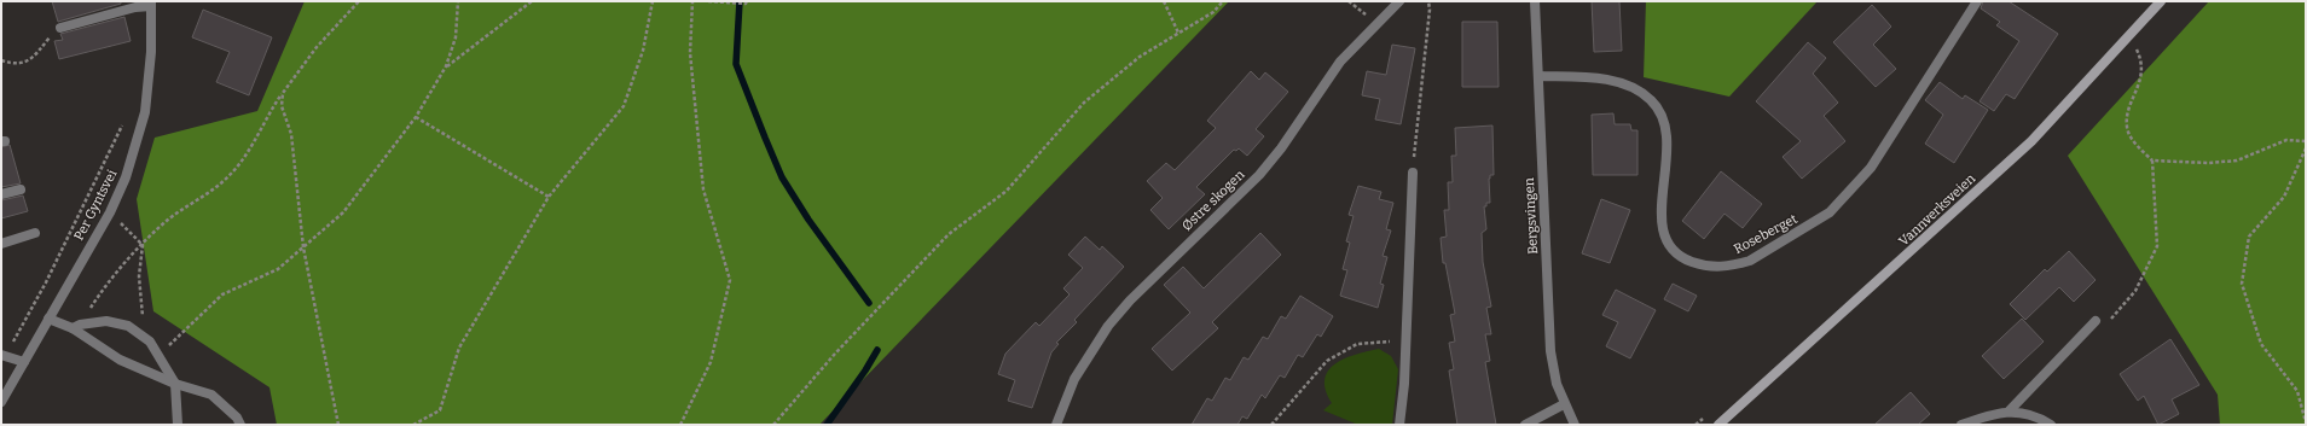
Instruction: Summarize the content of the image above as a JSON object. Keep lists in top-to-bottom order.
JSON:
{
  "streets": {
    "main road": ["Vannverksveien"],
    "street": [
      "Østre skogen",
      "Per Gyntsvei",
      "Bergsvingen",
      "Roseberget"
    ]
  },
  "crossings": [
    ["Bergsvingen", "Roseberget"]
  ]
}
